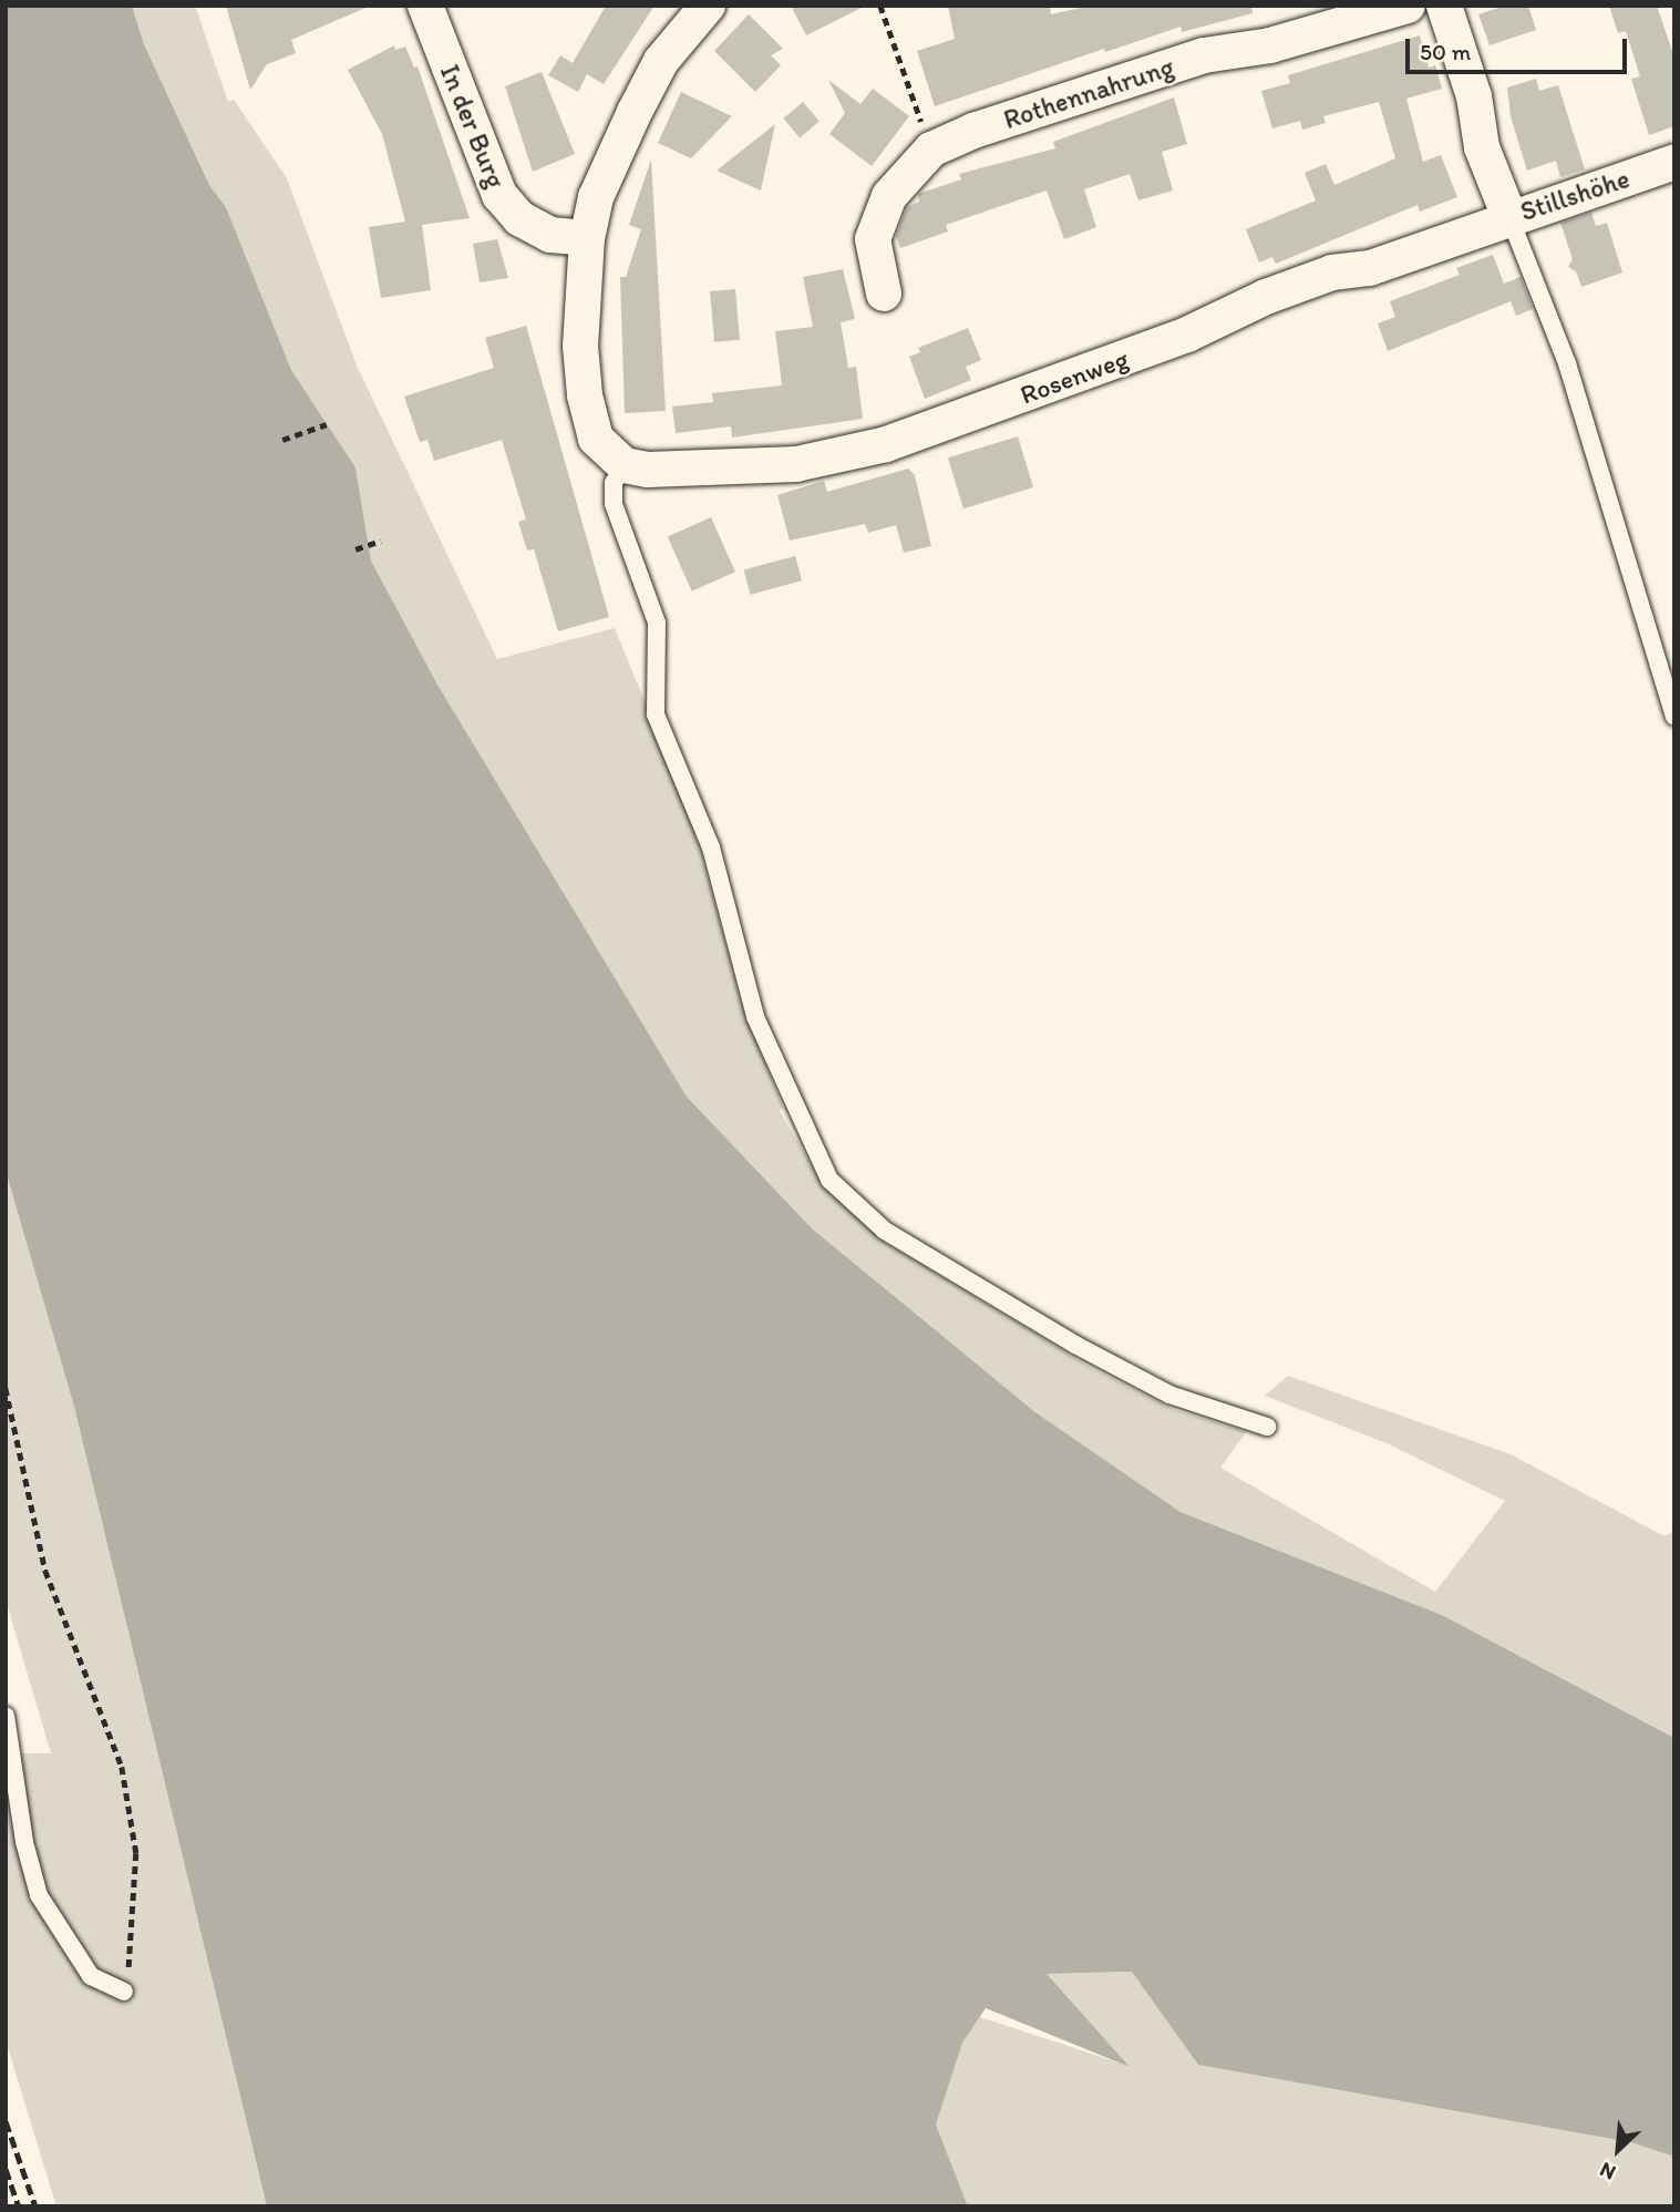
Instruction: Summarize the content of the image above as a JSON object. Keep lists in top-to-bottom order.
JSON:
{
  "streets": {
    "street": [
      "Rothennahrung",
      "In der Burg",
      "Stillshöhe",
      "Rosenweg"
    ]
  },
  "crossings": [
    ["Stillshöhe", "Rosenweg"]
  ],
  "scale_bar": "50 m",
  "north": "bottom left"
}
